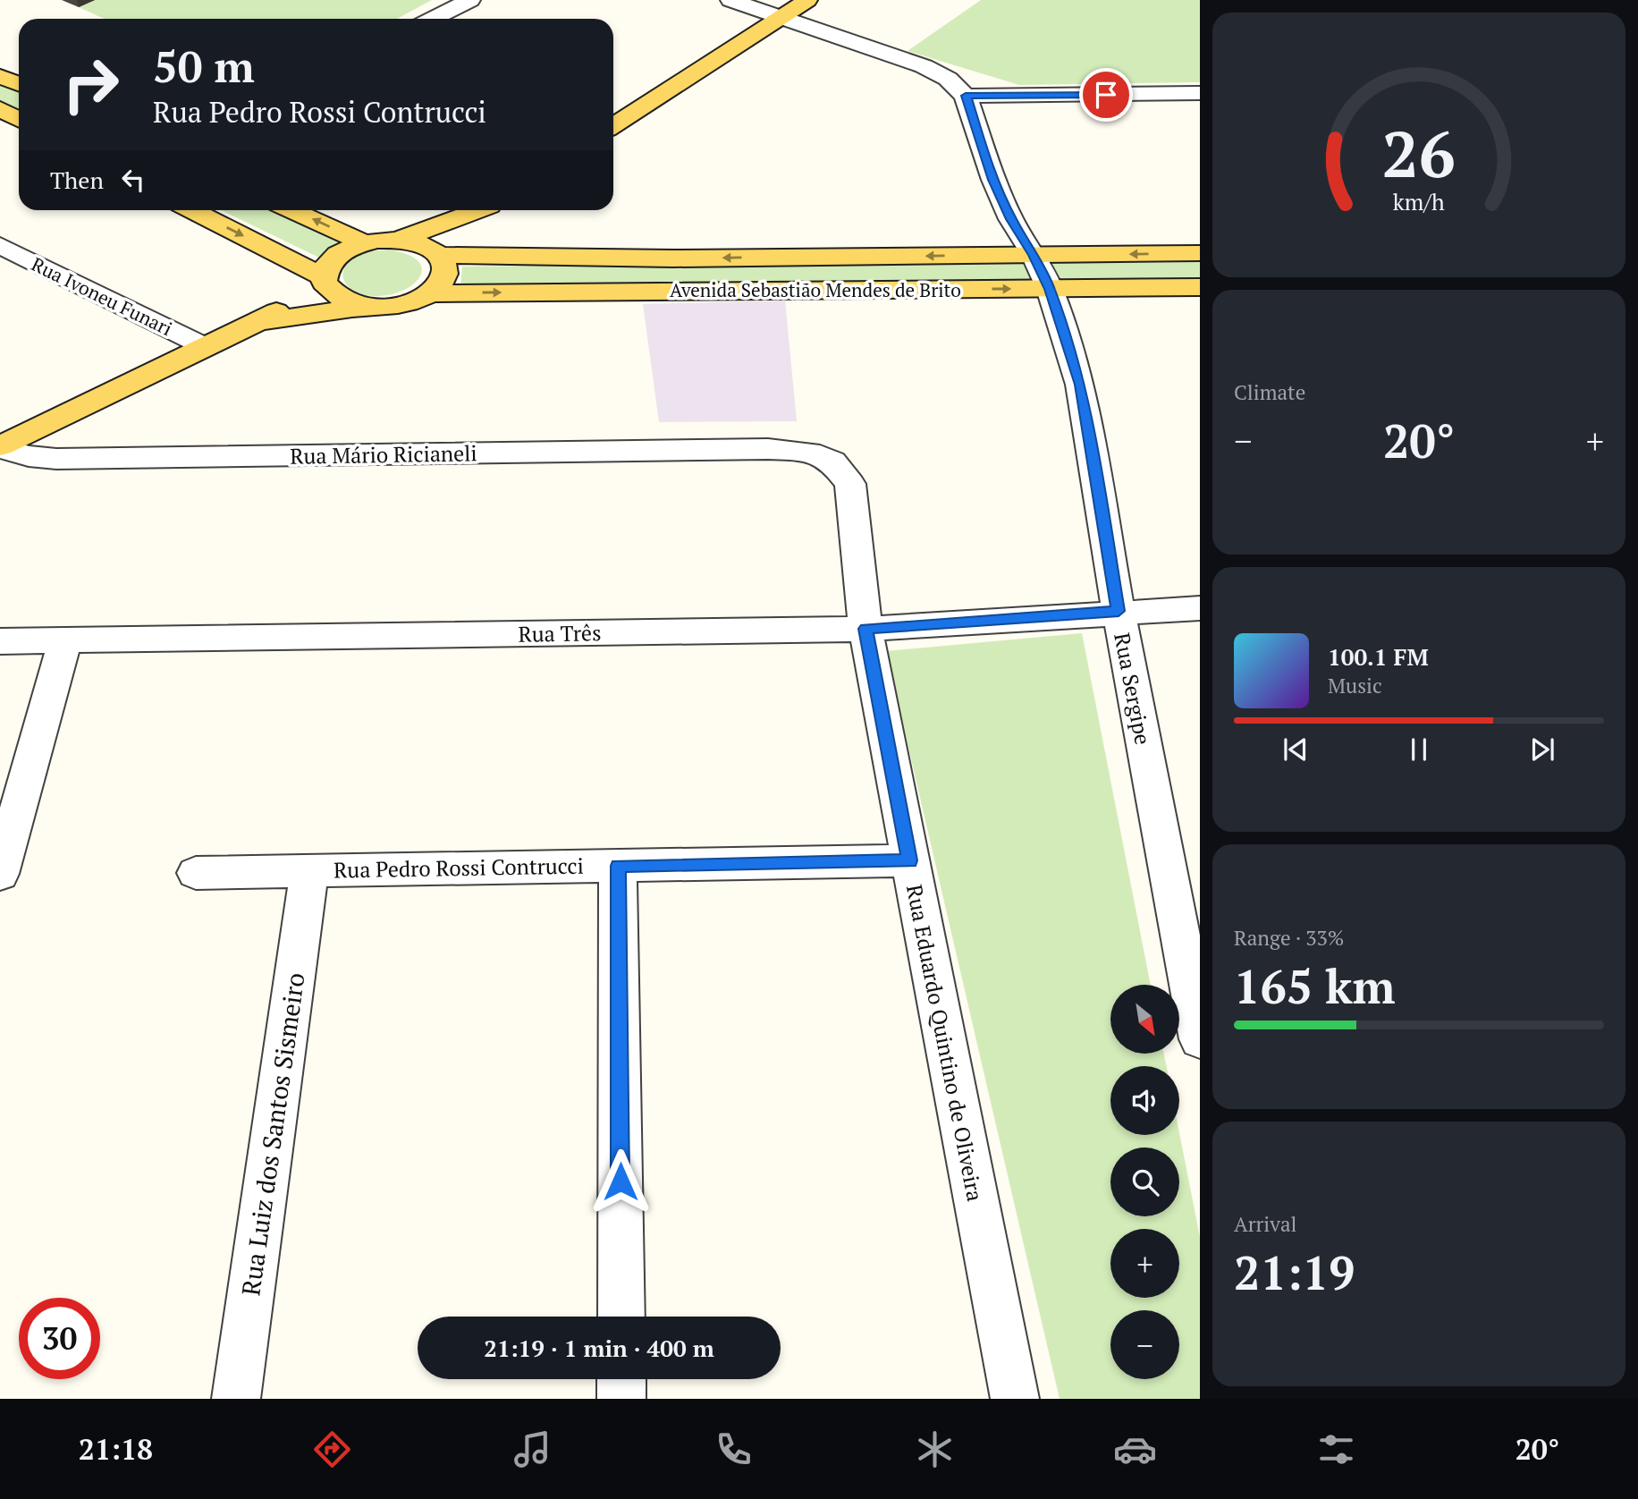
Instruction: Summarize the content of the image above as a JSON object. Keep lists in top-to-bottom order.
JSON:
{
  "streets": {
    "main road": ["Avenida Sebastião Mendes de Brito"],
    "street": [
      "Rua Ivoneu Funari",
      "Rua Mário Ricianeli",
      "Rua Três",
      "Rua Sergipe",
      "Rua Pedro Rossi Contrucci",
      "Rua Eduardo Quintino de Oliveira",
      "Rua Luiz dos Santos Sismeiro"
    ]
  },
  "crossings": [
    ["Avenida Sebastião Mendes de Brito", "Rua Sergipe"],
    ["Rua Mário Ricianeli", "Rua Eduardo Quintino de Oliveira"],
    ["Rua Três", "Rua Sergipe"],
    ["Rua Três", "Rua Eduardo Quintino de Oliveira"],
    ["Rua Pedro Rossi Contrucci", "Rua Eduardo Quintino de Oliveira"],
    ["Rua Pedro Rossi Contrucci", "Rua Luiz dos Santos Sismeiro"]
  ],
  "north": "bottom right",
  "page": {
    "turn": ["50 m", "Rua Pedro Rossi Contrucci"],
    "then": "Then",
    "tile": [
      "Climate",
      ["Range · 33%", "165 km"],
      ["Arrival", "21:19"]
    ],
    "heat": ["−", "20°", "+"],
    "song": ["100.1 FM", "Music"],
    "map_buttons": ["+", "−"],
    "limit": "30",
    "trip": "21:19 · 1 min · 400 m",
    "tabs": ["21:18", "20°"],
    "gauge": ["26", "km/h"]
  }
}
